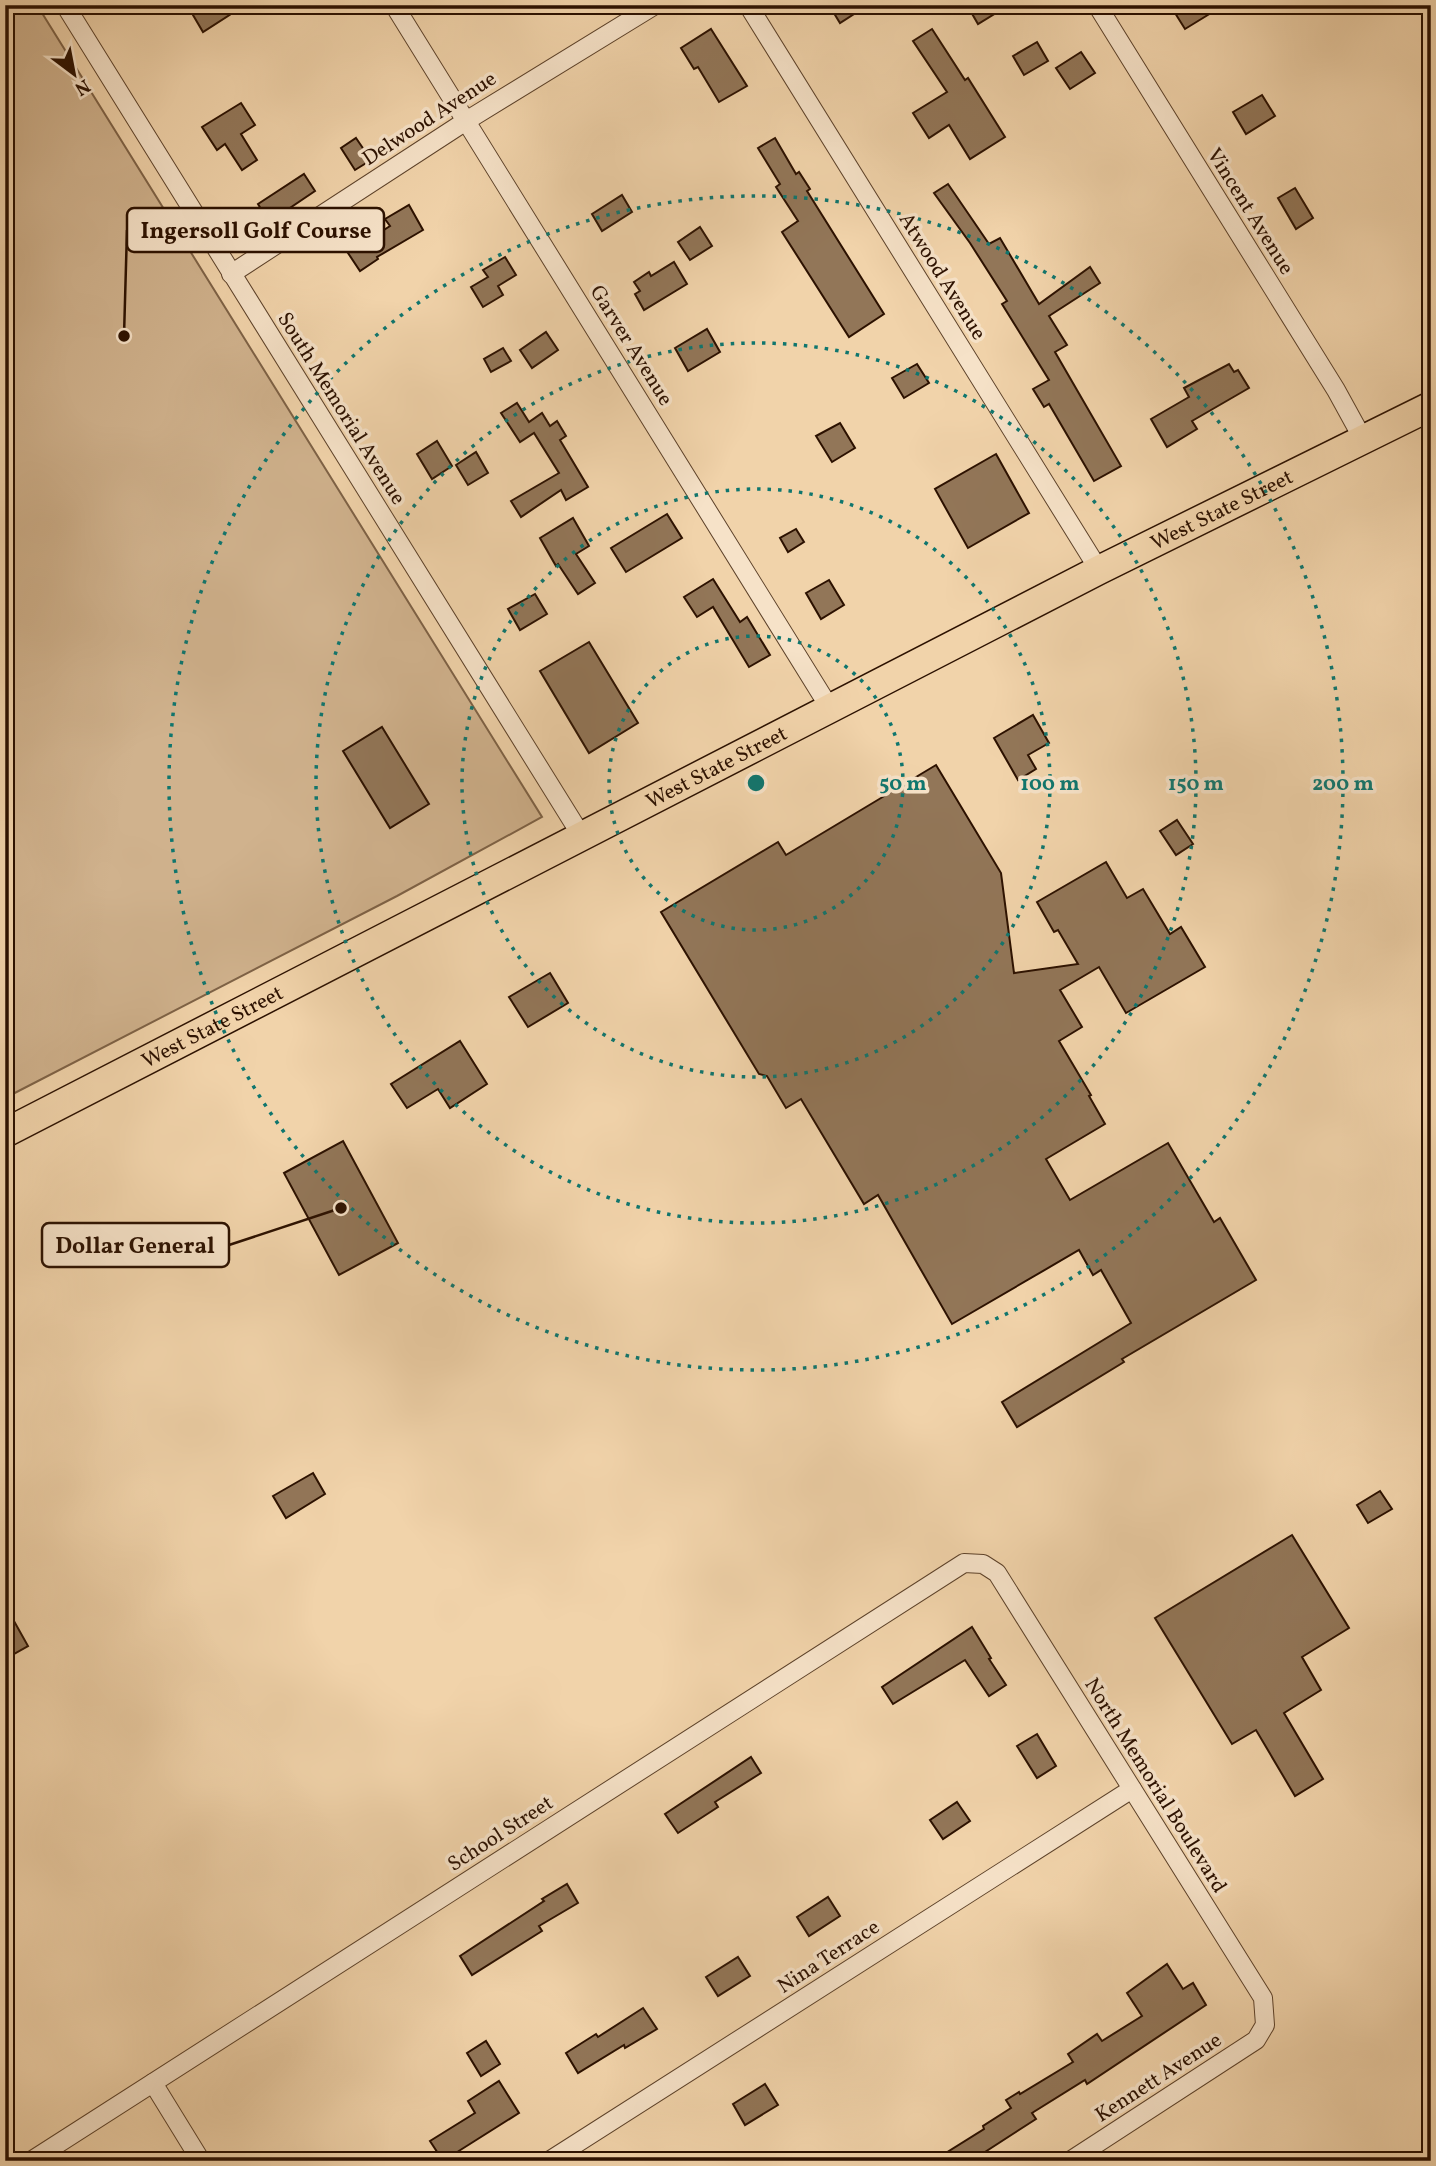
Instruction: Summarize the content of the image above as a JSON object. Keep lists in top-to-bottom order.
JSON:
{
  "streets": {
    "main road": ["West State Street"],
    "street": [
      "Delwood Avenue",
      "Vincent Avenue",
      "Atwood Avenue",
      "Garver Avenue",
      "South Memorial Avenue",
      "North Memorial Boulevard",
      "School Street",
      "Nina Terrace",
      "Kennett Avenue"
    ]
  },
  "crossings": [
    ["Delwood Avenue", "Garver Avenue"],
    ["Delwood Avenue", "South Memorial Avenue"],
    ["Vincent Avenue", "West State Street"],
    ["Atwood Avenue", "West State Street"],
    ["Garver Avenue", "West State Street"],
    ["South Memorial Avenue", "West State Street"],
    ["North Memorial Boulevard", "School Street"],
    ["North Memorial Boulevard", "Nina Terrace"],
    ["North Memorial Boulevard", "Kennett Avenue"]
  ],
  "places": ["Ingersoll Golf Course", "Dollar General"],
  "north": "bottom right",
  "rings": [
    "50 m",
    "100 m",
    "150 m",
    "200 m"
  ]
}
